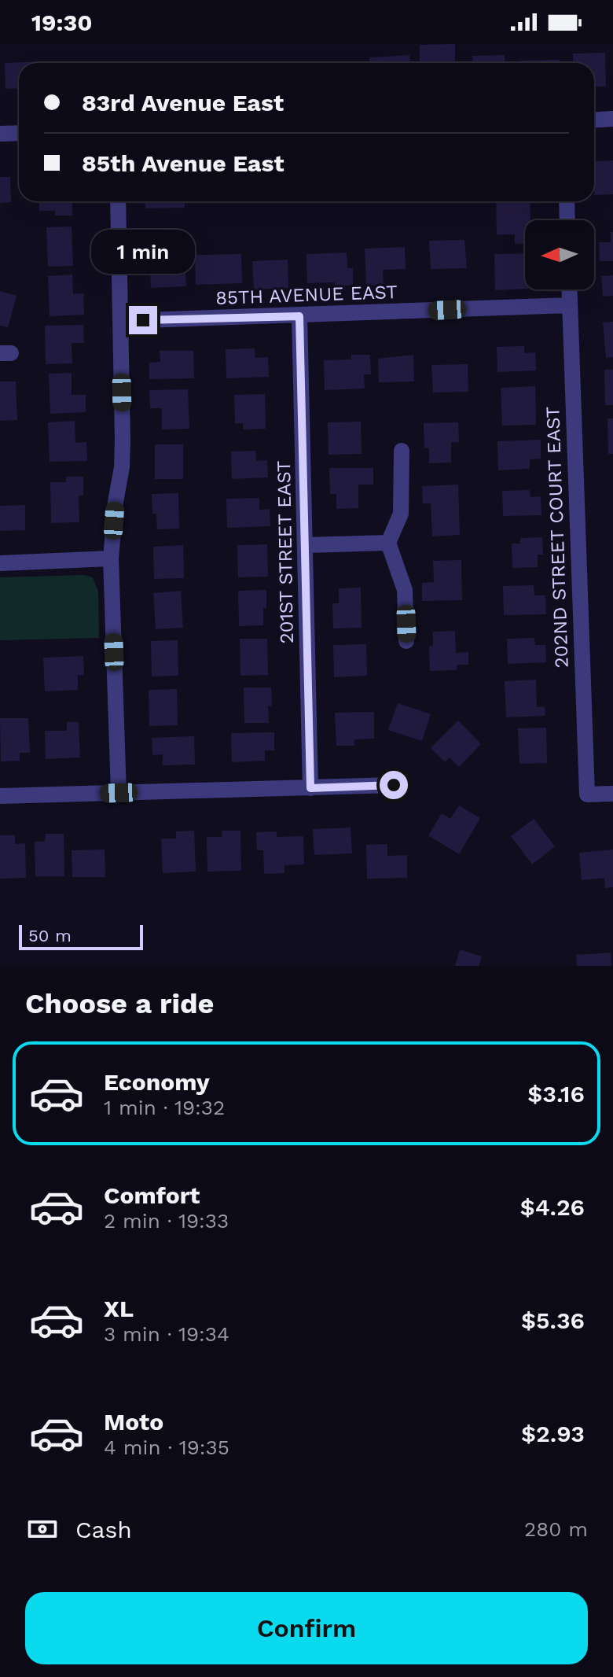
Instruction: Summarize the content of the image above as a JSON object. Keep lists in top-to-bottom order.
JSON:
{
  "streets": {
    "street": ["85TH AVENUE EAST", "202ND STREET COURT EAST", "201ST STREET EAST"]
  },
  "crossings": [
    ["85TH AVENUE EAST", "202ND STREET COURT EAST"],
    ["85TH AVENUE EAST", "201ST STREET EAST"]
  ],
  "scale_bar": "50 m",
  "north": "left",
  "page": {
    "status": "19:30",
    "banner": ["83rd Avenue East", "85th Avenue East"],
    "bubble": "1 min",
    "scale": "50 m",
    "heading": "Choose a ride",
    "list": [
      {
        "name": "Economy",
        "note": "1 min · 19:32",
        "value": "$3.16"
      },
      {
        "name": "Comfort",
        "note": "2 min · 19:33",
        "value": "$4.26"
      },
      {
        "name": "XL",
        "note": "3 min · 19:34",
        "value": "$5.36"
      },
      {
        "name": "Moto",
        "note": "4 min · 19:35",
        "value": "$2.93"
      }
    ],
    "pay": ["Cash", "280 m"],
    "buttons": "Confirm"
  }
}
